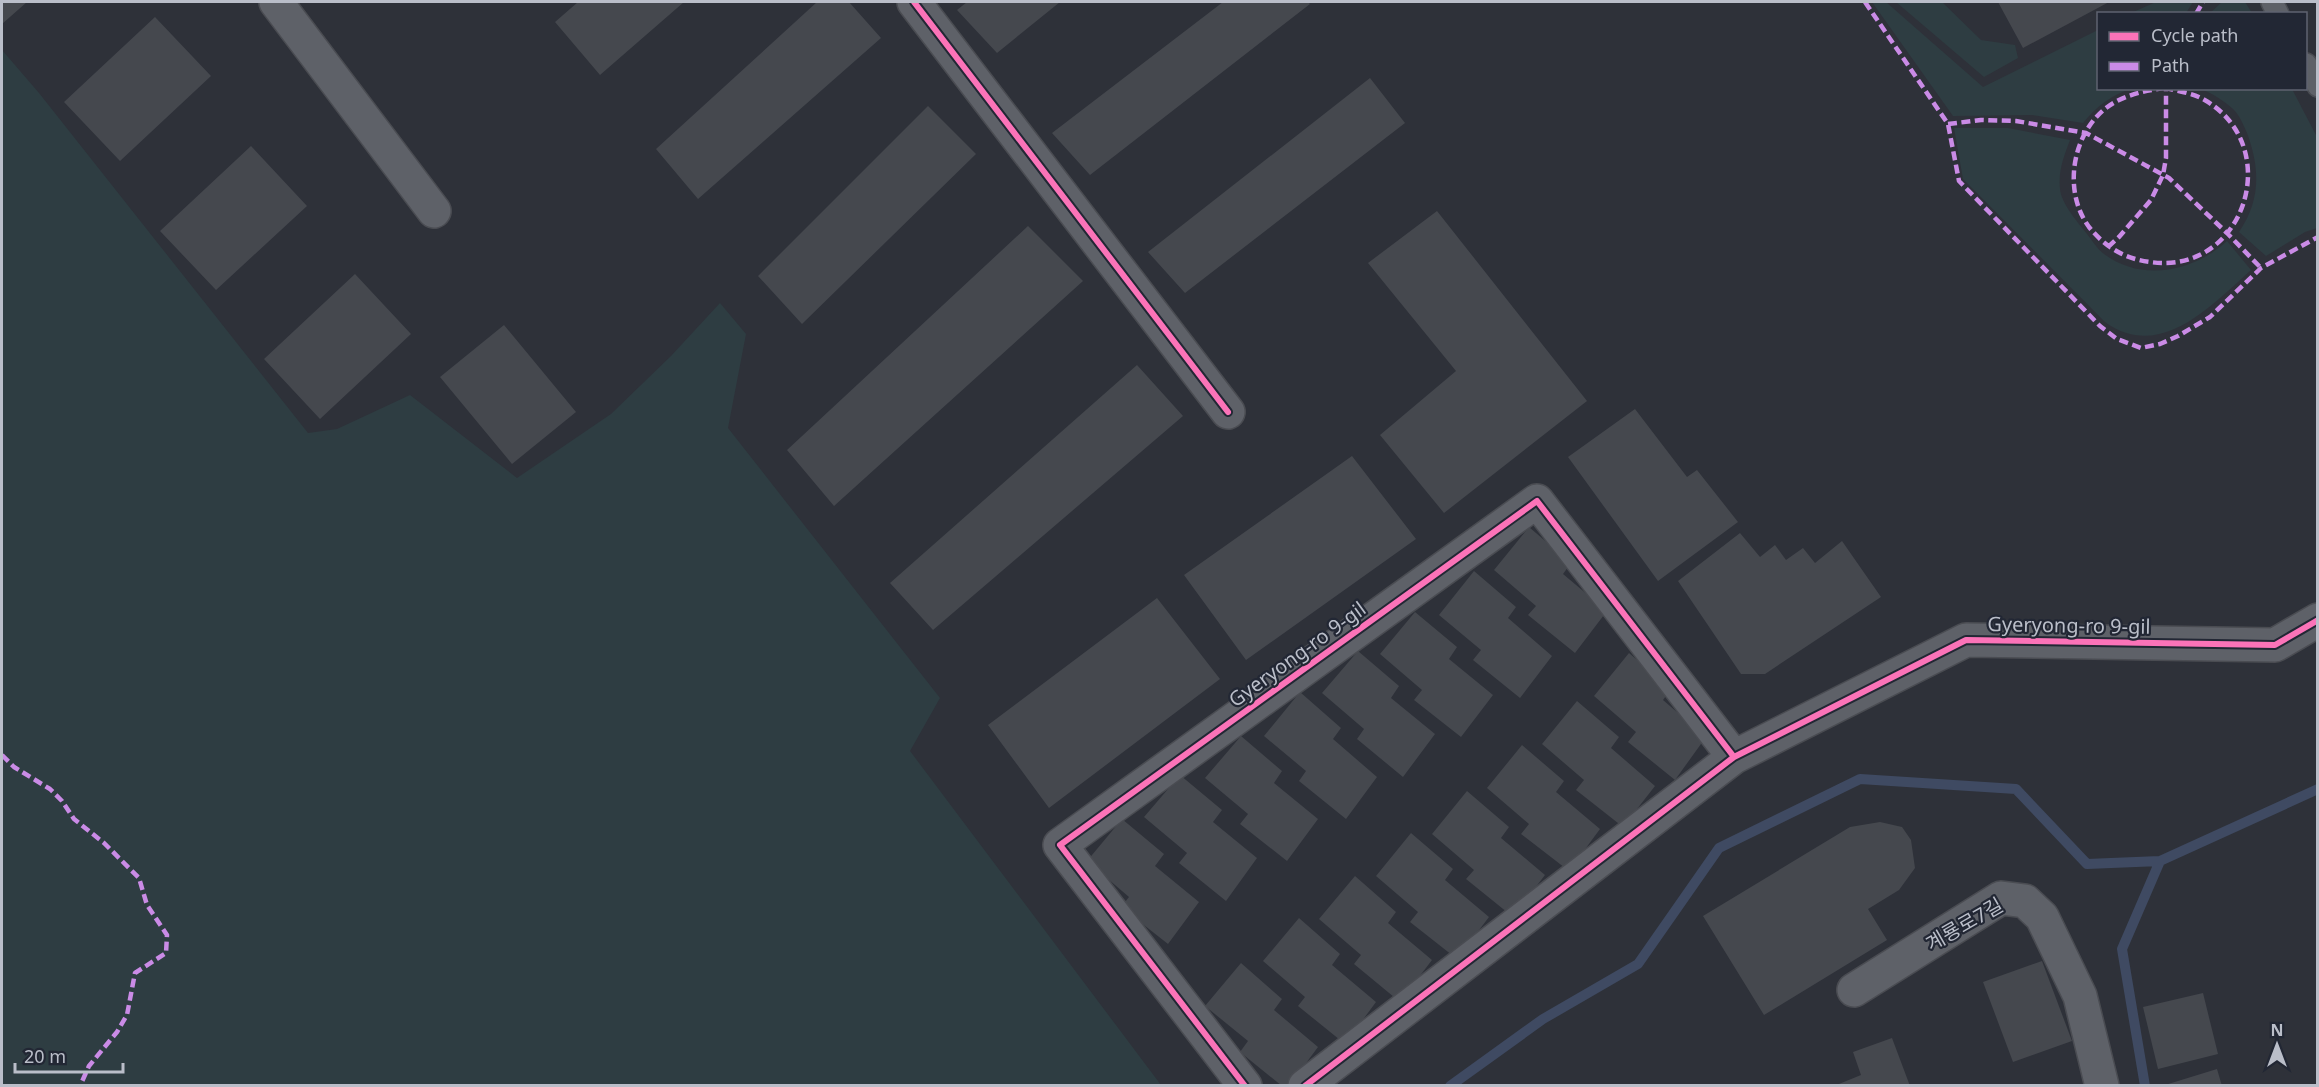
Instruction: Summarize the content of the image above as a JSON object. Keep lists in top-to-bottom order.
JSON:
{
  "streets": {
    "street": ["Gyeryong-ro 9-gil", "계룡로7길"]
  },
  "legend": ["Cycle path", "Path"],
  "scale_bar": "20 m",
  "north": "top"
}
